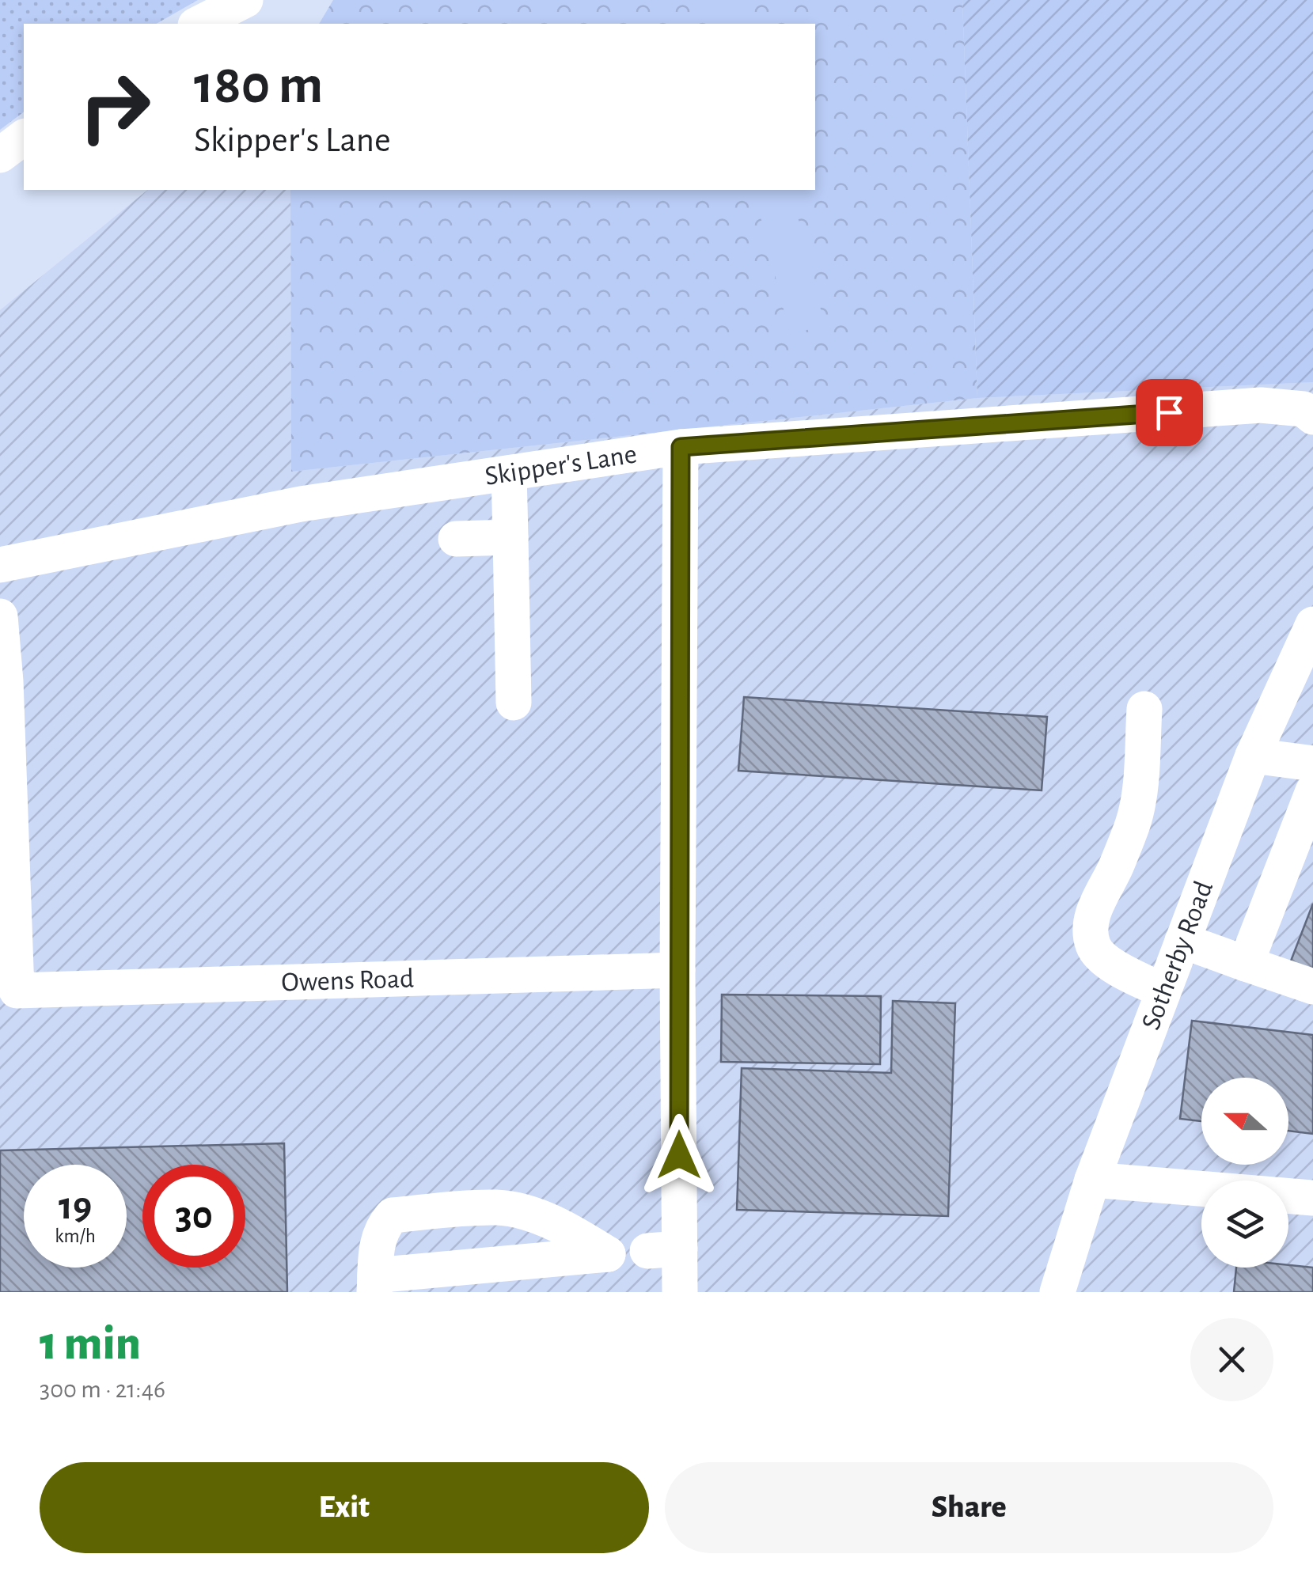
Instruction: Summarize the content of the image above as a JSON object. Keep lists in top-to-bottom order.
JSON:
{
  "streets": {
    "street": ["Skipper's Lane", "Sotherby Road", "Owens Road"]
  },
  "north": "left",
  "page": {
    "turn": ["180 m", "Skipper's Lane"],
    "speed": "19 km/h",
    "limit": "30",
    "heading": ["1 min", "300 m · 21:46"],
    "buttons": ["Exit", "Share"]
  }
}
